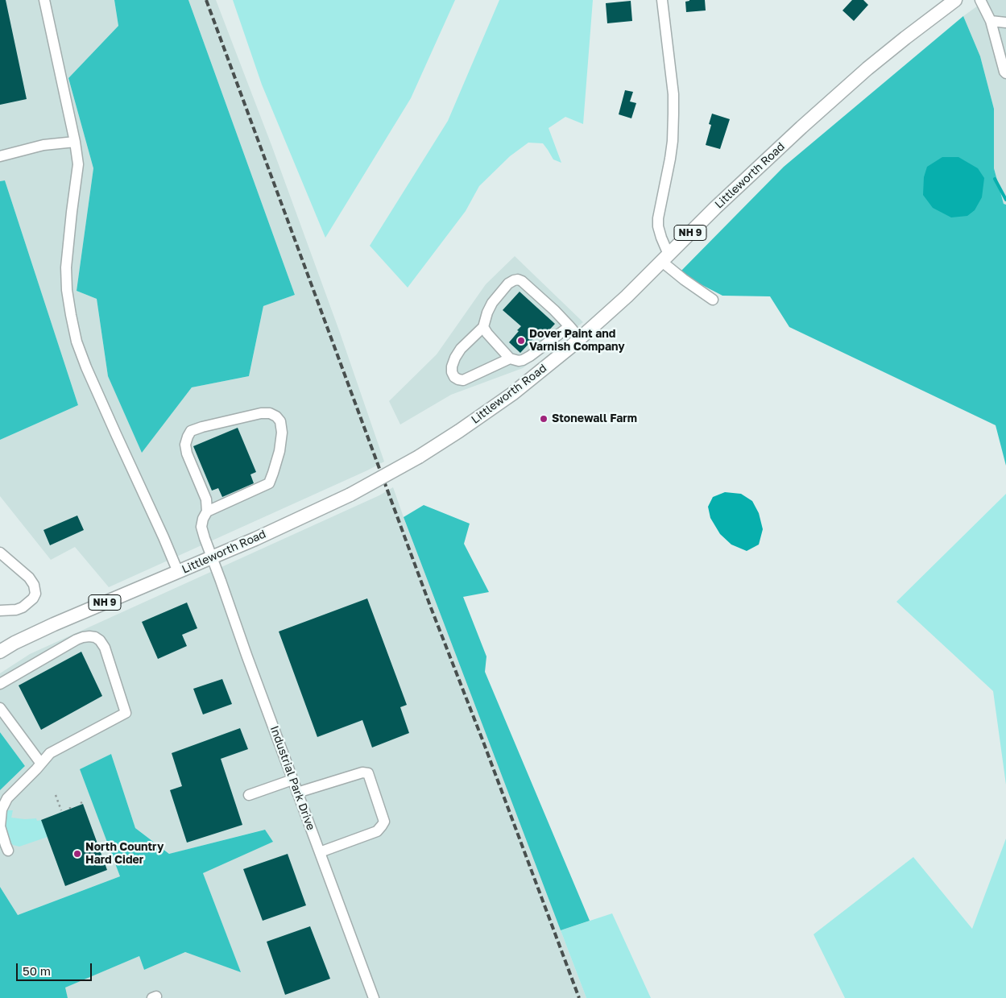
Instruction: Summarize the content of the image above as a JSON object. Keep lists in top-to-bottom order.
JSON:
{
  "streets": {
    "main road": ["Littleworth Road", "NH 9"],
    "street": ["Industrial Park Drive"]
  },
  "crossings": [
    ["Littleworth Road", "Industrial Park Drive"]
  ],
  "places": ["Dover Paint and Varnish Company", "Stonewall Farm", "North Country Hard Cider"],
  "scale_bar": "50 m"
}
